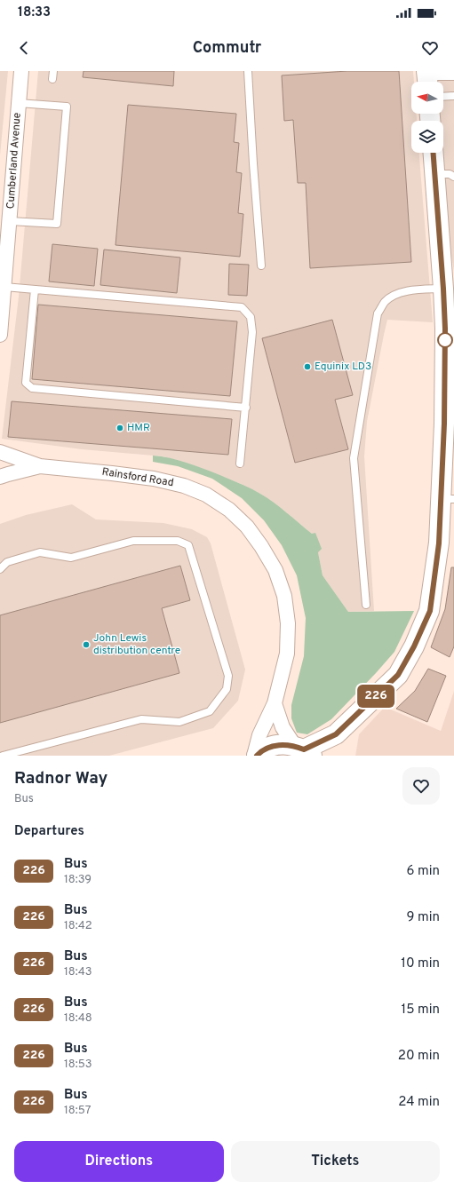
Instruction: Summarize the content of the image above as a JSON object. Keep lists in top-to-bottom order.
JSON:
{
  "streets": {
    "street": ["Cumberland Avenue", "Rainsford Road"]
  },
  "places": ["Equinix LD3", "HMR", "John Lewis distribution centre"],
  "lines": ["bus line 226"],
  "north": "left",
  "page": {
    "status": "18:33",
    "header": "Commutr",
    "on_map": "226",
    "heading": [
      ["Radnor Way", "Bus"],
      "Departures"
    ],
    "list": [
      {
        "mark": "226",
        "name": "Bus",
        "note": "18:39",
        "value": "6 min"
      },
      {
        "mark": "226",
        "name": "Bus",
        "note": "18:42",
        "value": "9 min"
      },
      {
        "mark": "226",
        "name": "Bus",
        "note": "18:43",
        "value": "10 min"
      },
      {
        "mark": "226",
        "name": "Bus",
        "note": "18:48",
        "value": "15 min"
      },
      {
        "mark": "226",
        "name": "Bus",
        "note": "18:53",
        "value": "20 min"
      },
      {
        "mark": "226",
        "name": "Bus",
        "note": "18:57",
        "value": "24 min"
      }
    ],
    "buttons": ["Directions", "Tickets"]
  }
}
